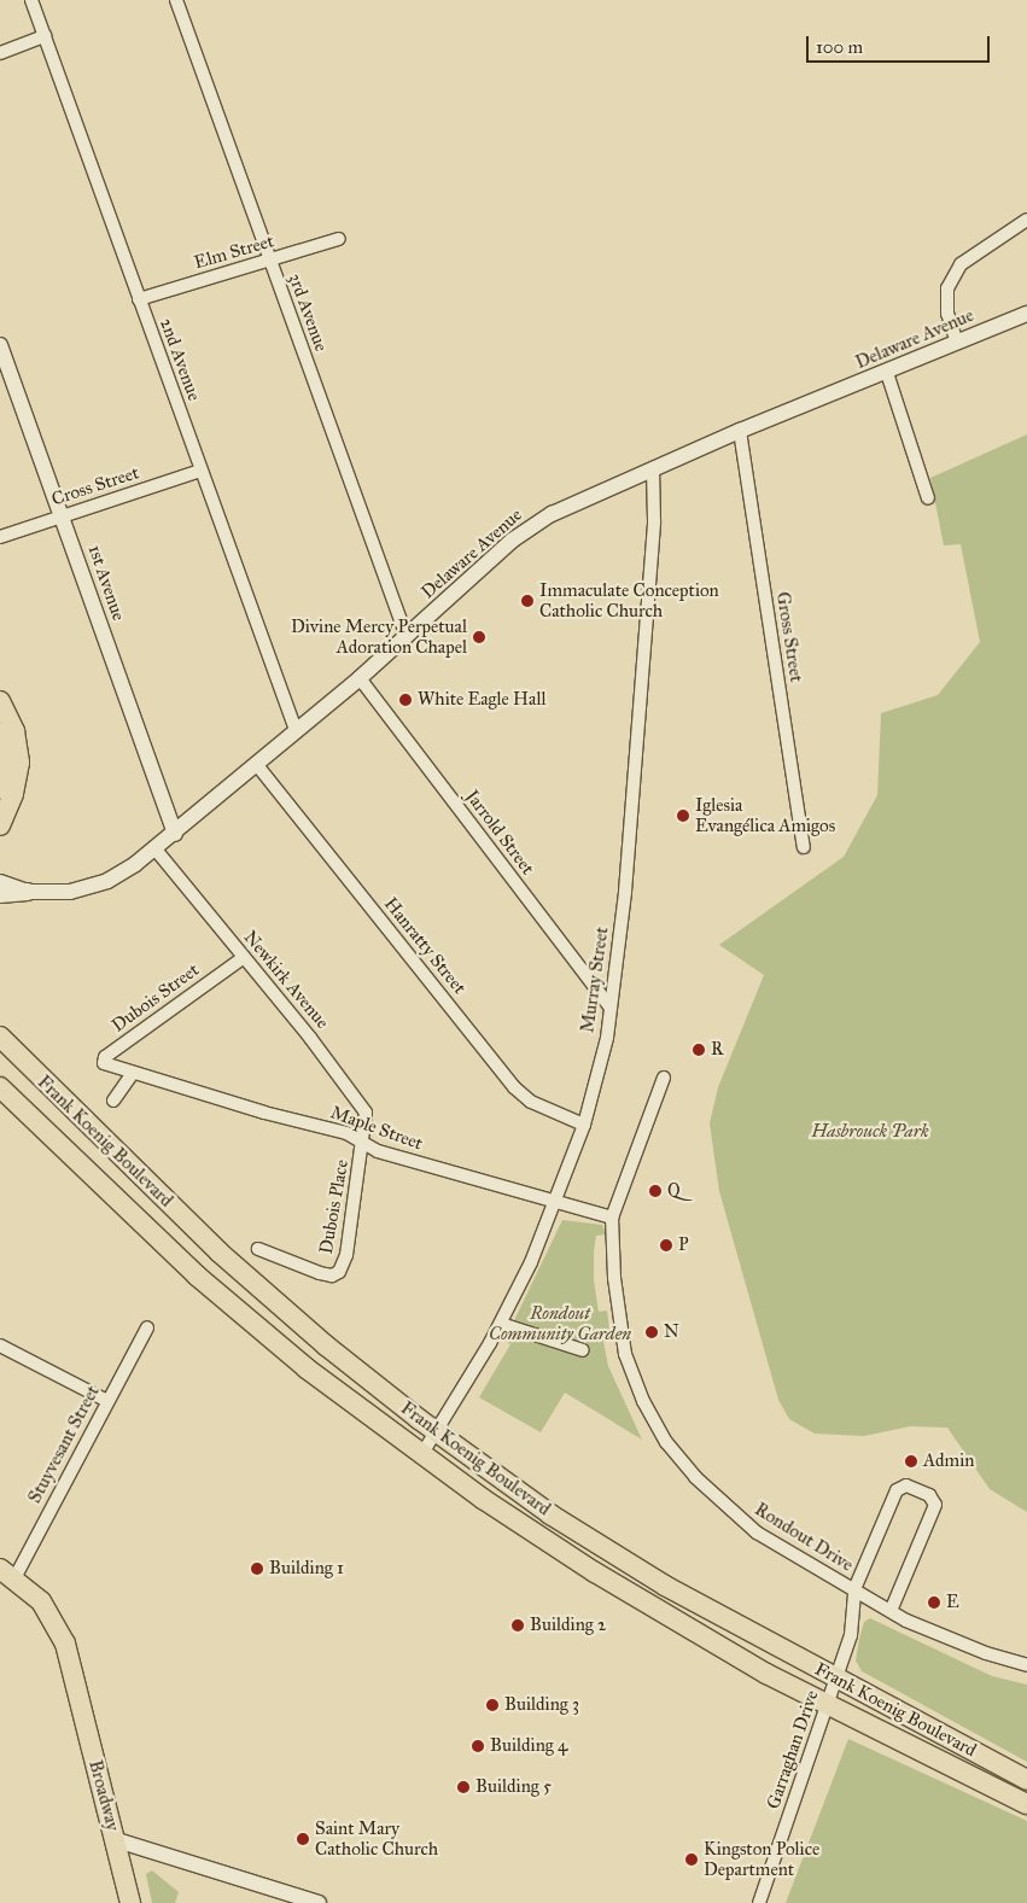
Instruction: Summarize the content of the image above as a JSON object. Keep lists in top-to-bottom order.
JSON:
{
  "streets": {
    "main road": ["Frank Koenig Boulevard", "Broadway"],
    "street": [
      "Elm Street",
      "3rd Avenue",
      "Delaware Avenue",
      "2nd Avenue",
      "Cross Street",
      "1st Avenue",
      "Gross Street",
      "Jarrold Street",
      "Hanratty Street",
      "Newkirk Avenue",
      "Murray Street",
      "Dubois Street",
      "Maple Street",
      "Dubois Place",
      "Stuyvesant Street",
      "Rondout Drive",
      "Garraghan Drive"
    ]
  },
  "crossings": [
    ["Elm Street", "3rd Avenue"],
    ["Elm Street", "2nd Avenue"],
    ["3rd Avenue", "Delaware Avenue"],
    ["Delaware Avenue", "2nd Avenue"],
    ["Delaware Avenue", "1st Avenue"],
    ["Delaware Avenue", "Gross Street"],
    ["Delaware Avenue", "Jarrold Street"],
    ["Delaware Avenue", "Hanratty Street"],
    ["Delaware Avenue", "Newkirk Avenue"],
    ["Delaware Avenue", "Murray Street"],
    ["2nd Avenue", "Cross Street"],
    ["Cross Street", "1st Avenue"],
    ["Jarrold Street", "Murray Street"],
    ["Hanratty Street", "Murray Street"],
    ["Newkirk Avenue", "Dubois Street"],
    ["Newkirk Avenue", "Maple Street"],
    ["Newkirk Avenue", "Dubois Place"],
    ["Murray Street", "Maple Street"],
    ["Murray Street", "Frank Koenig Boulevard"],
    ["Dubois Street", "Maple Street"],
    ["Maple Street", "Dubois Place"],
    ["Frank Koenig Boulevard", "Garraghan Drive"],
    ["Stuyvesant Street", "Broadway"],
    ["Rondout Drive", "Garraghan Drive"]
  ],
  "parks": ["Hasbrouck Park", "Rondout Community Garden"],
  "places": [
    "Immaculate Conception Catholic Church",
    "Divine Mercy Perpetual Adoration Chapel",
    "White Eagle Hall",
    "Iglesia Evangélica Amigos",
    "R",
    "Q",
    "P",
    "N",
    "Admin",
    "Building 1",
    "E",
    "Building 2",
    "Building 3",
    "Building 4",
    "Building 5",
    "Saint Mary Catholic Church",
    "Kingston Police Department"
  ],
  "scale_bar": "100 m"
}
